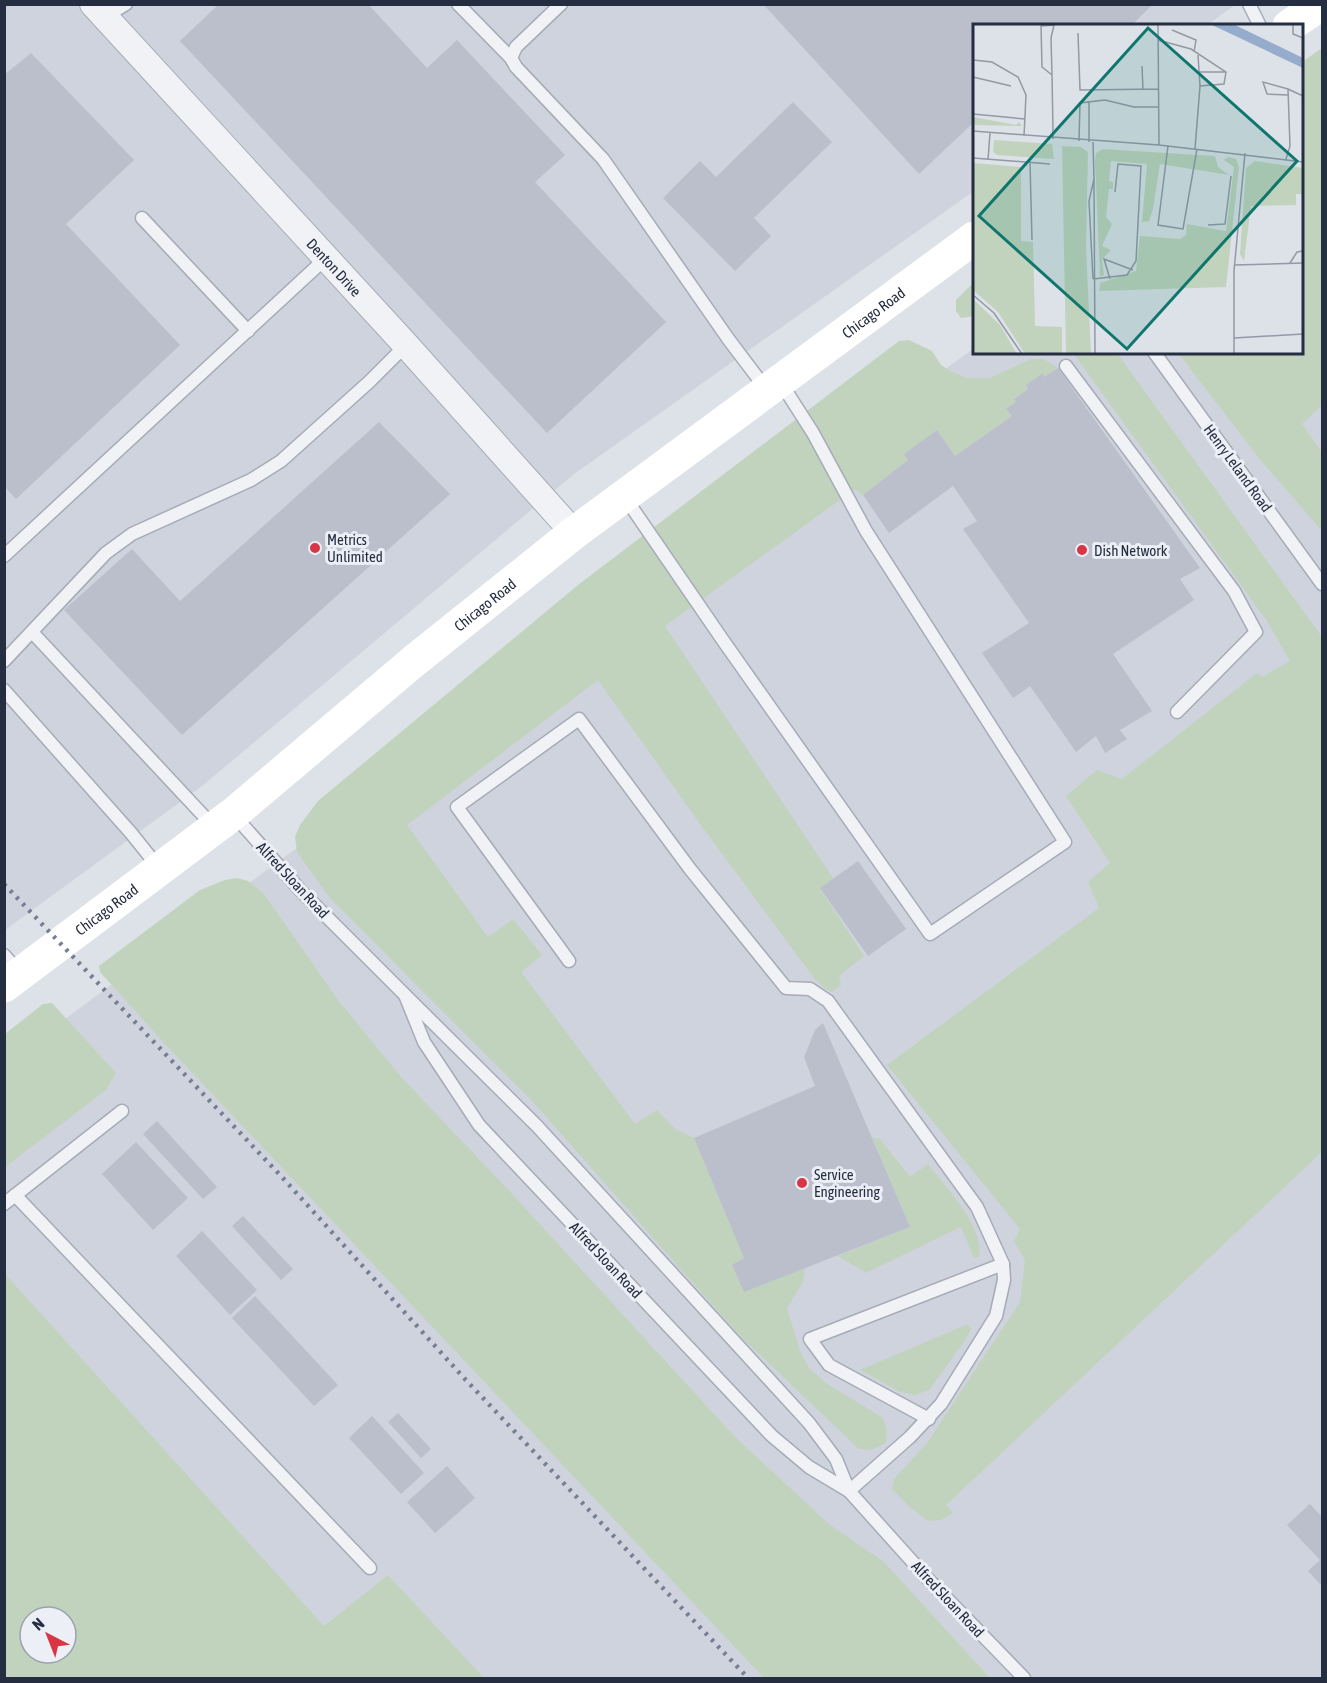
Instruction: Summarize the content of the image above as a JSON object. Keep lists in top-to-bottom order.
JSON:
{
  "streets": {
    "main road": ["Chicago Road"],
    "street": ["Denton Drive"],
    "lane": ["Henry Leland Road", "Alfred Sloan Road"]
  },
  "crossings": [
    ["Denton Drive", "Chicago Road"],
    ["Chicago Road", "Alfred Sloan Road"]
  ],
  "places": ["Metrics Unlimited", "Dish Network", "Service Engineering"],
  "north": "top left"
}
